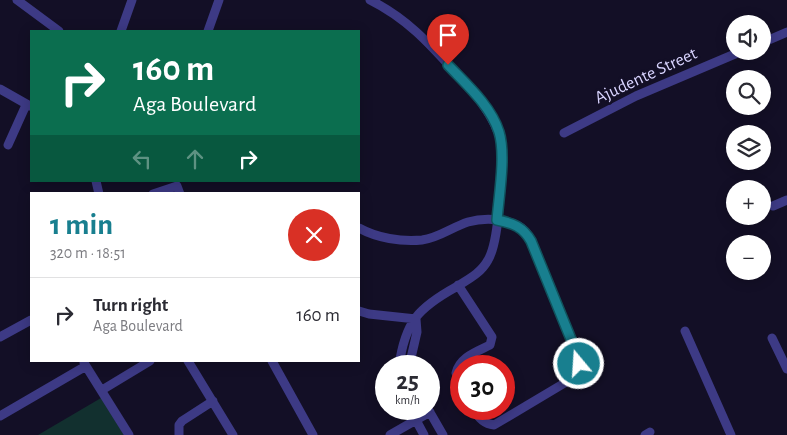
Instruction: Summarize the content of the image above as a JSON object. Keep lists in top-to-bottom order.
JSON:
{
  "streets": {
    "street": ["Ajudente Street"]
  },
  "page": {
    "map_buttons": ["+", "−"],
    "turn": ["160 m", "Aga Boulevard"],
    "heading": ["1 min", "320 m · 18:51"],
    "list": [
      {
        "name": "Turn right",
        "note": "Aga Boulevard",
        "value": "160 m"
      }
    ],
    "speed": "25 km/h",
    "limit": "30"
  }
}
